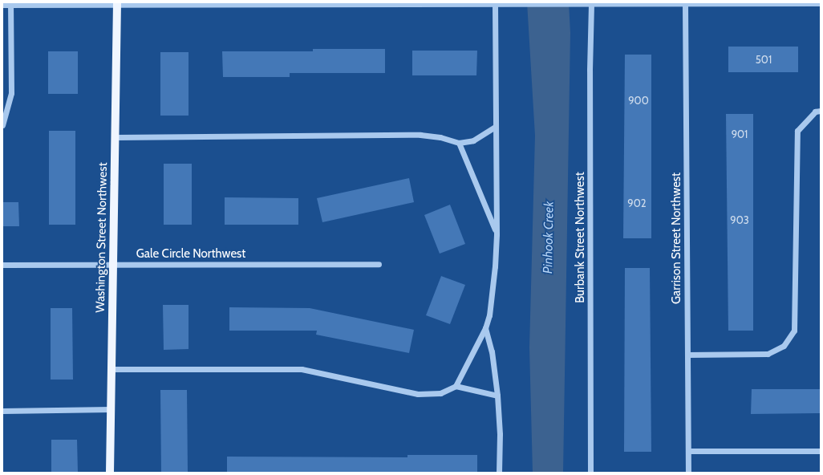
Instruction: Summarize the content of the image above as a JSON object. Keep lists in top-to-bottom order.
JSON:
{
  "streets": {
    "main road": ["Washington Street Northwest"],
    "street": ["Burbank Street Northwest", "Garrison Street Northwest", "Gale Circle Northwest"]
  },
  "crossings": [
    ["Washington Street Northwest", "Gale Circle Northwest"]
  ],
  "water": ["Pinhook Creek"],
  "house_numbers": [
    "501",
    "900",
    "901",
    "902",
    "903"
  ]
}
